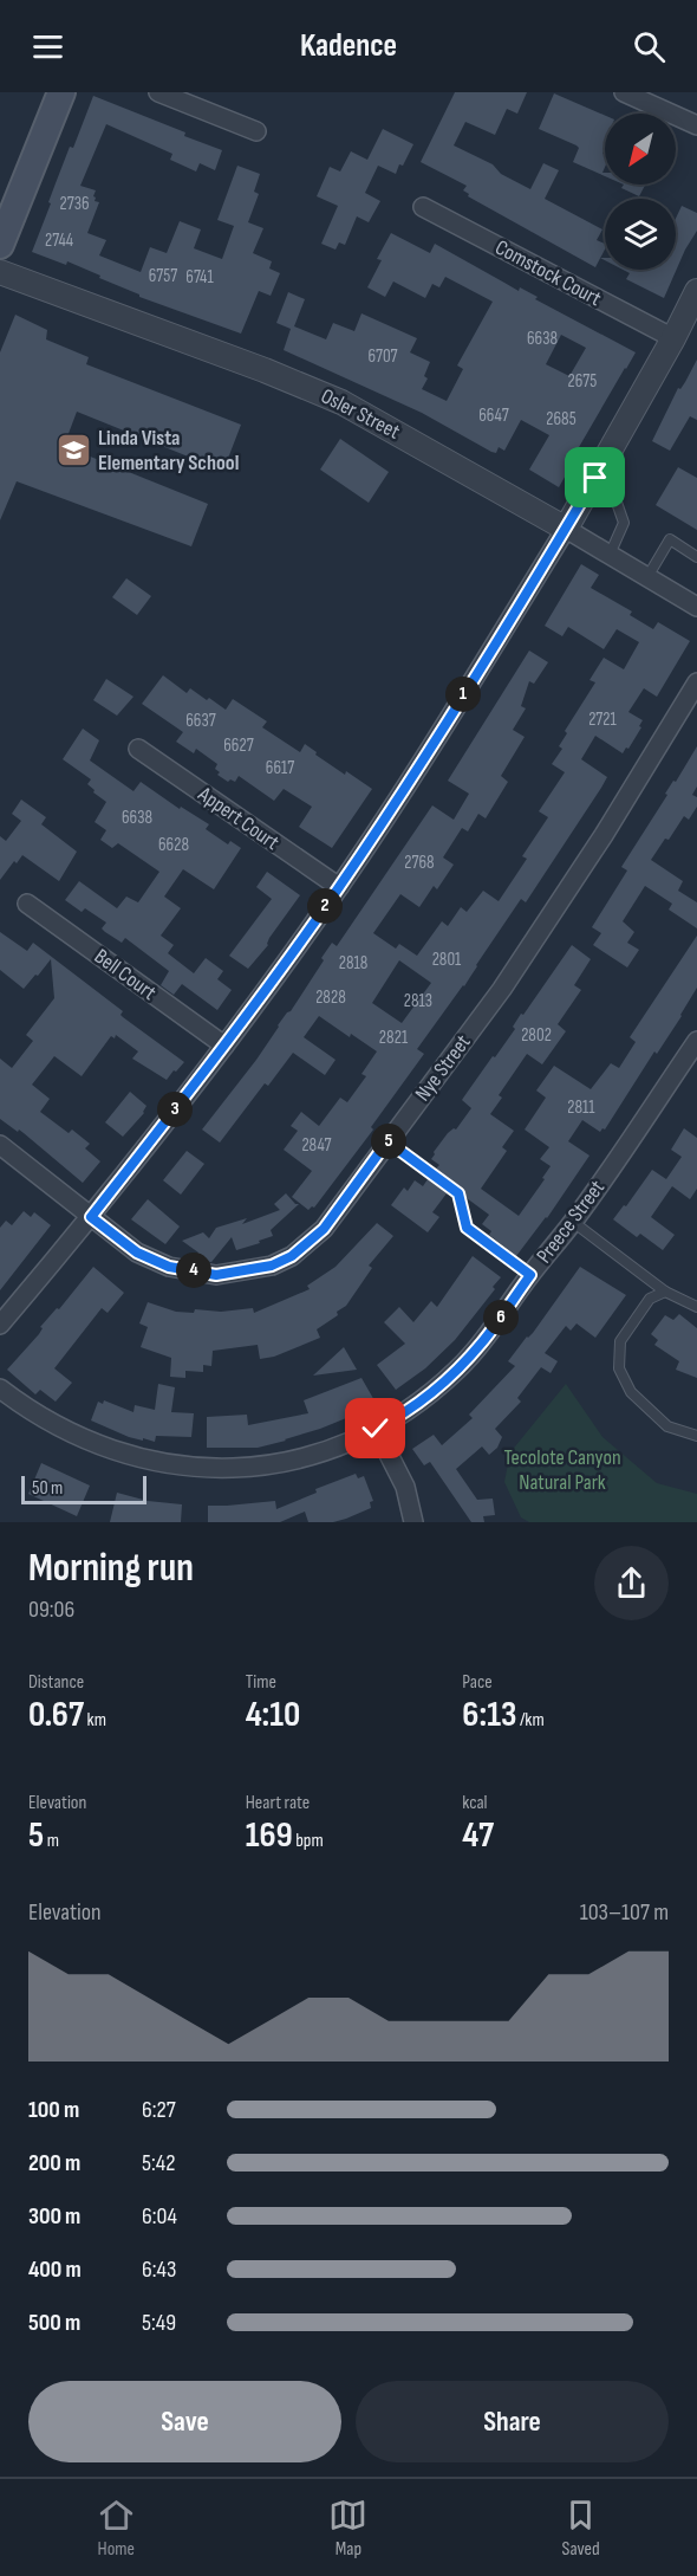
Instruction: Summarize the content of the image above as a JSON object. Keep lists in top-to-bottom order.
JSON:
{
  "streets": {
    "street": [
      "Comstock Court",
      "Osler Street",
      "Appert Court",
      "Bell Court",
      "Nye Street",
      "Preece Street"
    ]
  },
  "parks": ["Tecolote Canyon Natural Park"],
  "places": {
    "school or university": ["Linda Vista Elementary School"]
  },
  "house_numbers": [
    "2736",
    "2744",
    "6757",
    "6741",
    "6638",
    "6707",
    "2675",
    "6647",
    "2685",
    "2721",
    "6637",
    "6627",
    "6617",
    "6638",
    "6628",
    "2768",
    "2801",
    "2818",
    "2828",
    "2813",
    "2802",
    "2821",
    "2811",
    "2847"
  ],
  "scale_bar": "50 m",
  "north": "bottom left",
  "page": {
    "header": "Kadence",
    "pins": [
      "1",
      "2",
      "3",
      "5",
      "4",
      "6"
    ],
    "scale": "50 m",
    "heading": ["Morning run", "09:06"],
    "stats": [
      ["Distance", "0.67 km"],
      ["Time", "4:10"],
      ["Pace", "6:13 /km"],
      ["Elevation", "5 m"],
      ["Heart rate", "169 bpm"],
      ["kcal", "47"]
    ],
    "chart": ["Elevation", "103–107 m"],
    "list": [
      {
        "name": "100 m",
        "note": "6:27"
      },
      {
        "name": "200 m",
        "note": "5:42"
      },
      {
        "name": "300 m",
        "note": "6:04"
      },
      {
        "name": "400 m",
        "note": "6:43"
      },
      {
        "name": "500 m",
        "note": "5:49"
      }
    ],
    "buttons": ["Save", "Share"],
    "tabs": ["Home", "Map", "Saved"]
  }
}
